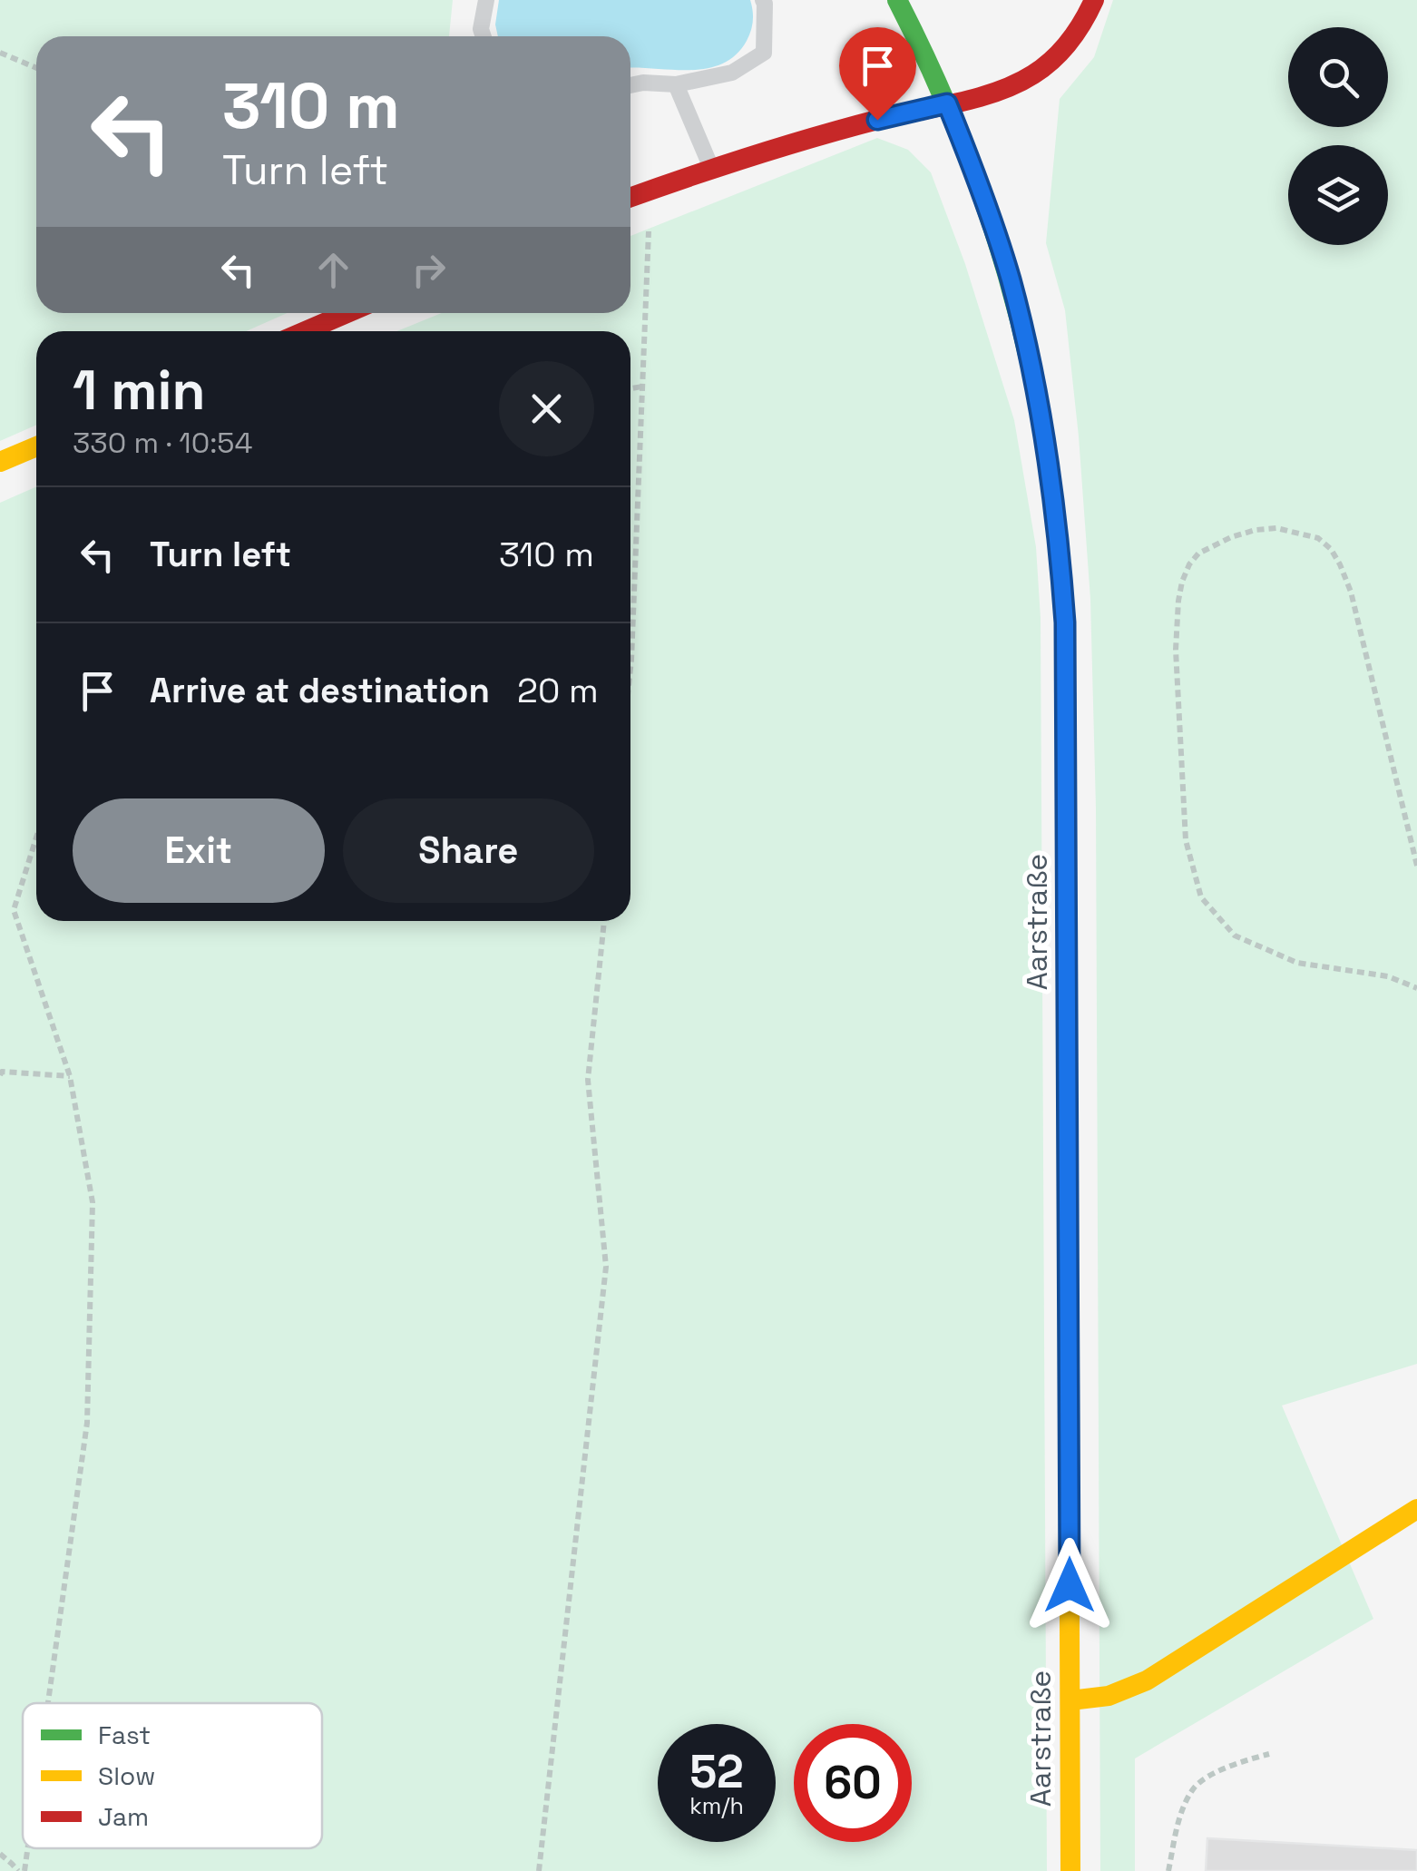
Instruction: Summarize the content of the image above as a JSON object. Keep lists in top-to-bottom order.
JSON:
{
  "streets": {
    "main road": ["Aarstraße"]
  },
  "legend": ["Fast", "Slow", "Jam"],
  "page": {
    "turn": ["310 m", "Turn left"],
    "heading": ["1 min", "330 m · 10:54"],
    "list": [
      {
        "name": "Turn left",
        "value": "310 m"
      },
      {
        "name": "Arrive at destination",
        "value": "20 m"
      }
    ],
    "buttons": ["Exit", "Share"],
    "speed": "52 km/h",
    "limit": "60"
  }
}
